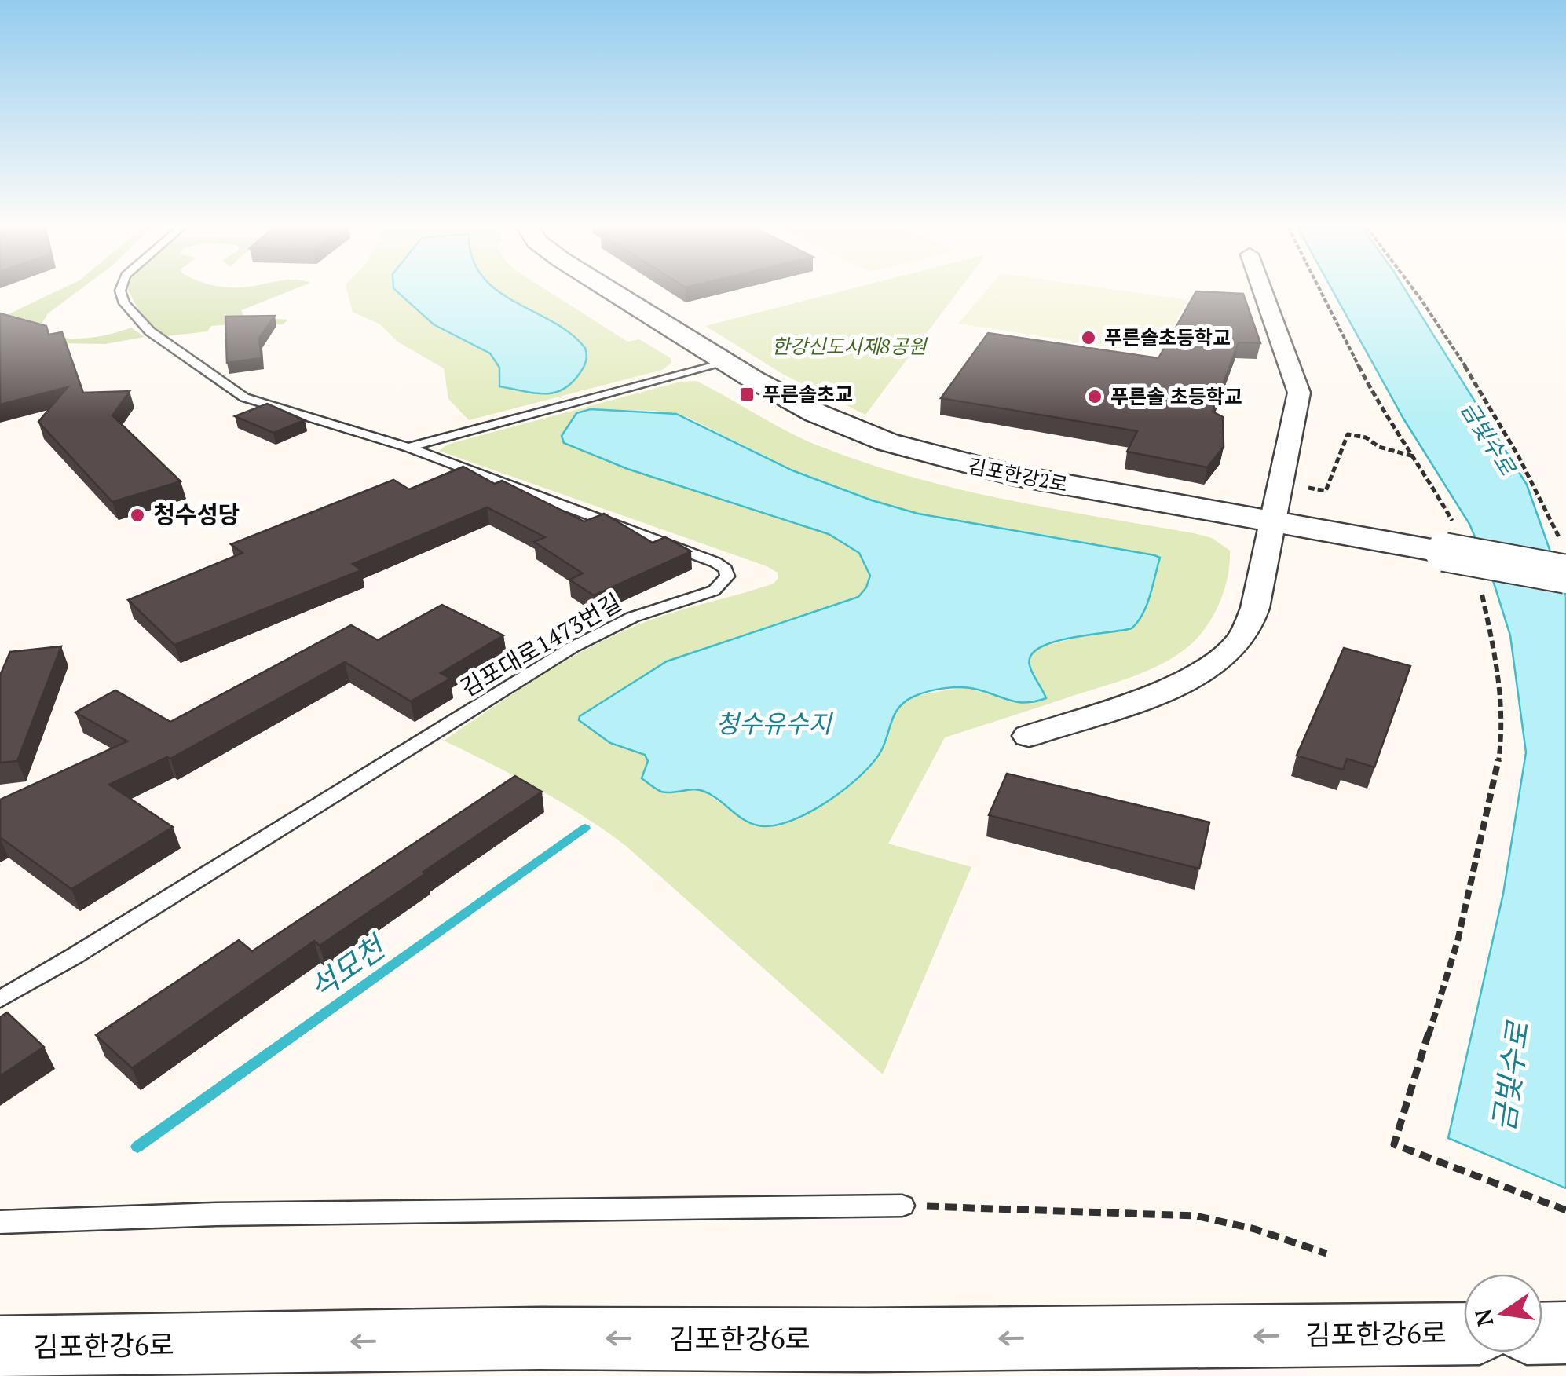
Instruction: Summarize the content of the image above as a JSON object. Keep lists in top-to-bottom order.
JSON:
{
  "streets": {
    "street": ["김포한강2로", "김포한강6로"],
    "lane": ["김포대로1473번길"]
  },
  "one_way": ["김포한강6로"],
  "water": ["금빛수로", "청수유수지", "석모천"],
  "parks": ["한강신도시제8공원"],
  "places": {
    "other": ["푸른솔초등학교", "푸른솔 초등학교", "청수성당"],
    "transit": ["푸른솔초교"]
  },
  "north": "left"
}
